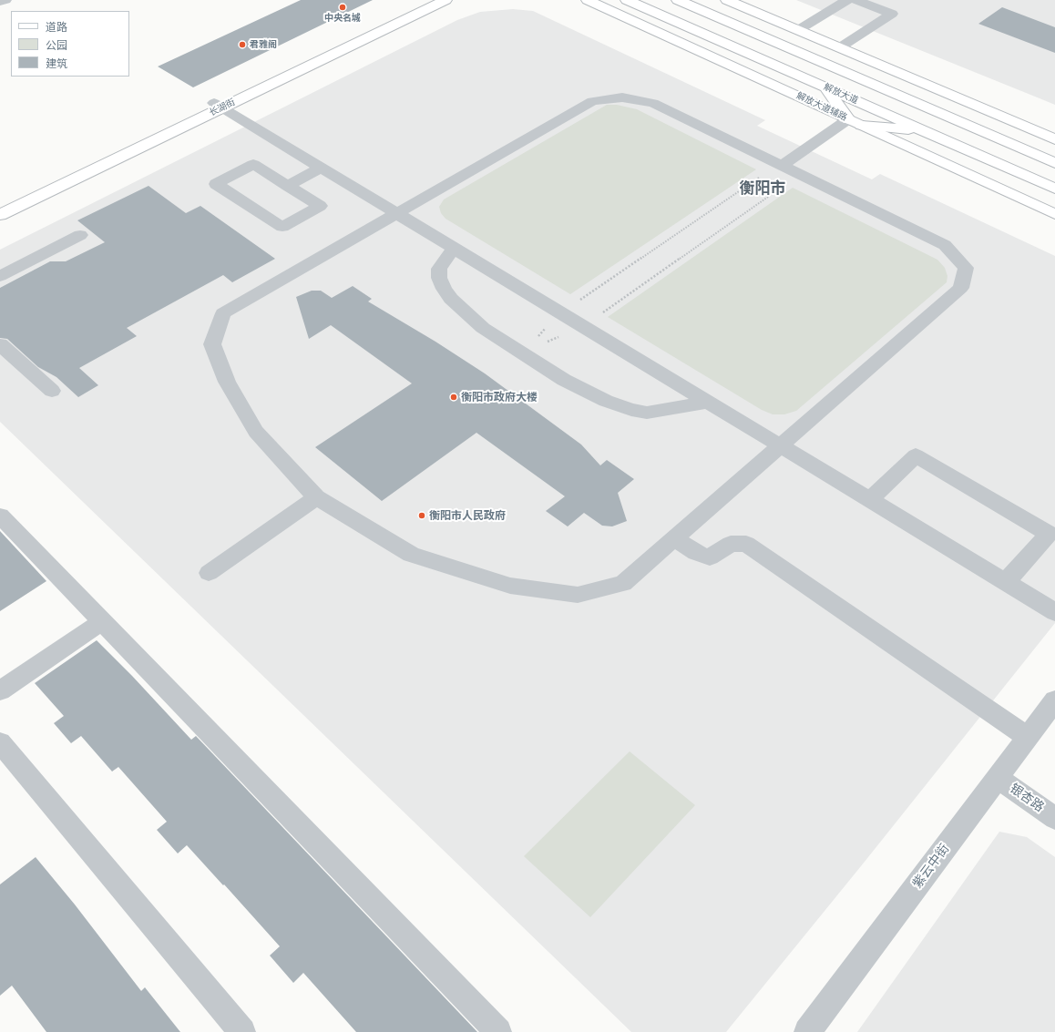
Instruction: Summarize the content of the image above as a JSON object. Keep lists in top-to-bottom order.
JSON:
{
  "streets": {
    "main road": ["解放大道", "解放大道辅路", "长湖街"],
    "street": ["银杏路", "紫云中街"]
  },
  "crossings": [
    ["银杏路", "紫云中街"]
  ],
  "districts": ["衡阳市"],
  "places": [
    "中央名城",
    "君雅阁",
    "衡阳市政府大楼",
    "衡阳市人民政府"
  ],
  "legend": ["道路", "公园", "建筑"]
}
